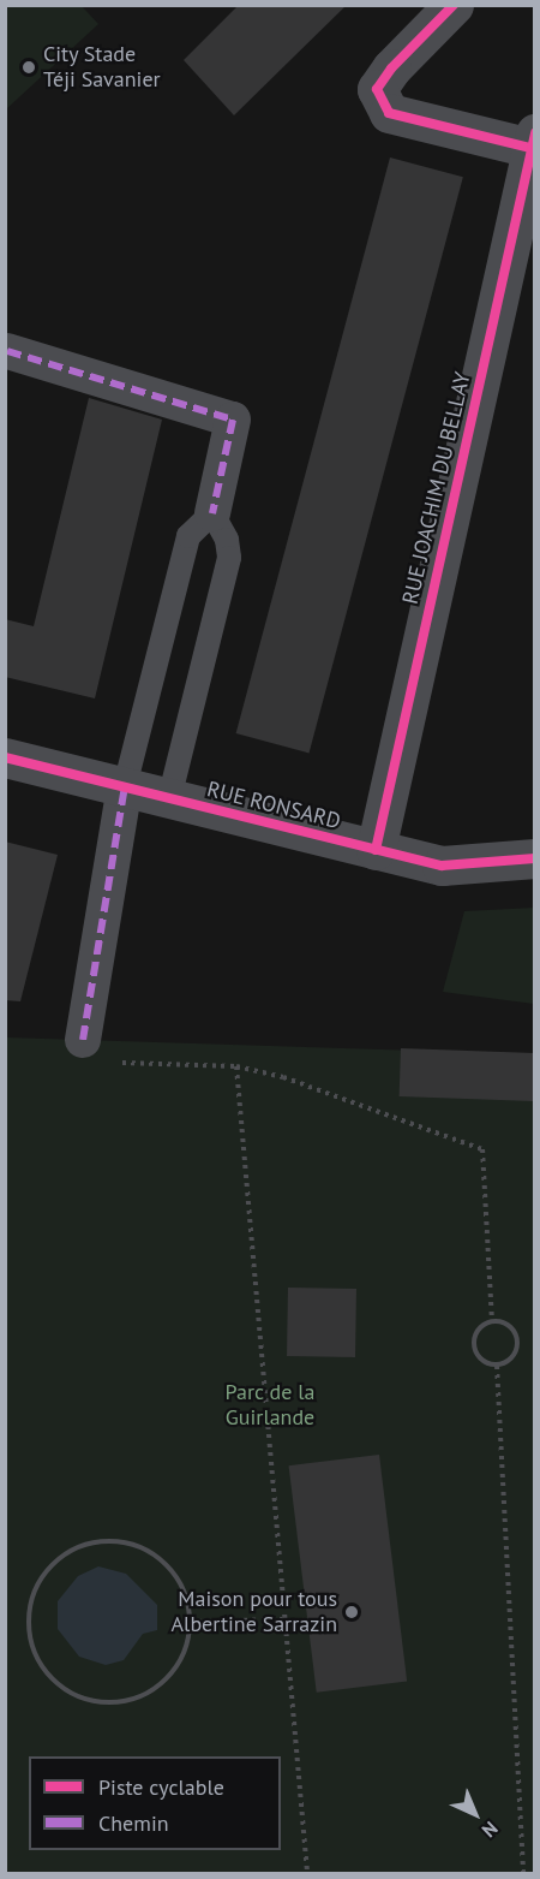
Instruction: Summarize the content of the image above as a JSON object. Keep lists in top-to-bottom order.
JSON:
{
  "streets": {
    "street": ["RUE JOACHIM DU BELLAY", "RUE RONSARD"]
  },
  "crossings": [
    ["RUE JOACHIM DU BELLAY", "RUE RONSARD"]
  ],
  "parks": ["Parc de la Guirlande"],
  "places": ["City Stade Téji Savanier", "Maison pour tous Albertine Sarrazin"],
  "legend": ["Piste cyclable", "Chemin"],
  "north": "bottom right"
}
